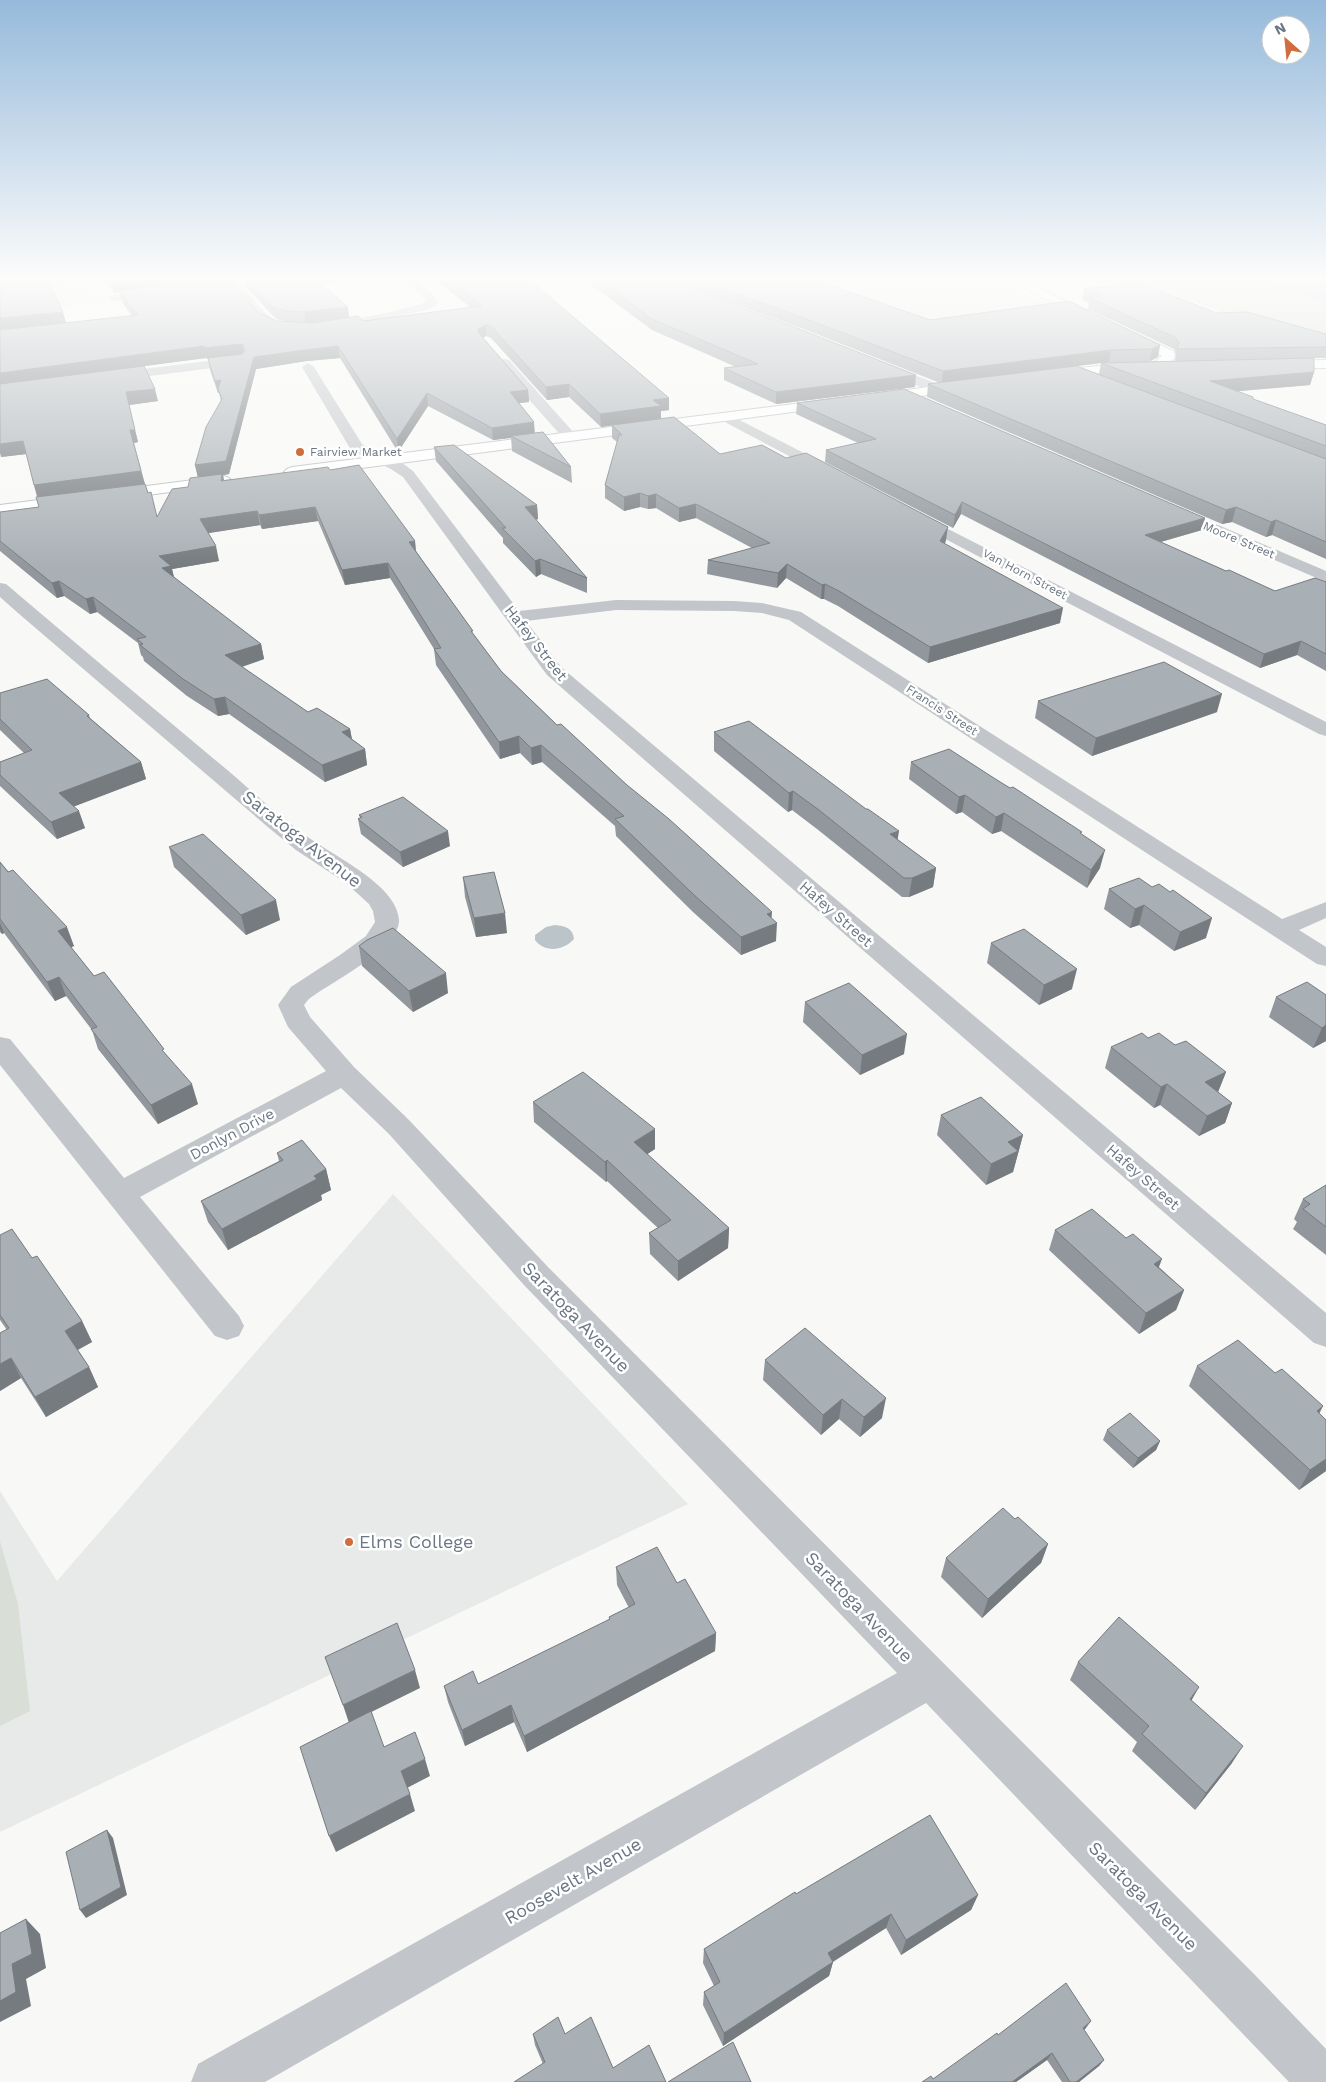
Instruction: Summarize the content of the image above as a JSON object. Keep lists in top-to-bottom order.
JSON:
{
  "streets": {
    "street": [
      "Moore Street",
      "Van Horn Street",
      "Hafey Street",
      "Francis Street",
      "Saratoga Avenue",
      "Donlyn Drive",
      "Roosevelt Avenue"
    ]
  },
  "crossings": [
    ["Hafey Street", "Francis Street"],
    ["Saratoga Avenue", "Donlyn Drive"],
    ["Saratoga Avenue", "Roosevelt Avenue"]
  ],
  "places": ["Fairview Market", "Elms College"],
  "north": "top left"
}
